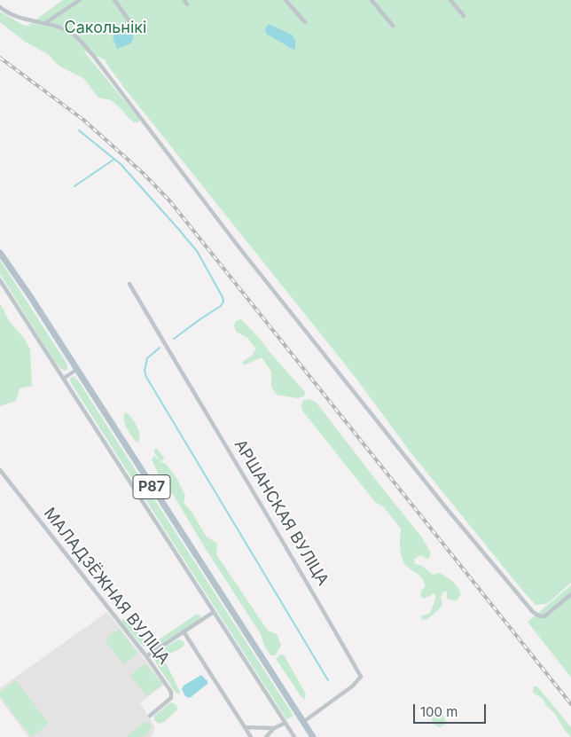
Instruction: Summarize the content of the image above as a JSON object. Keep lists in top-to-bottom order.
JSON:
{
  "streets": {
    "main road": ["Р87"],
    "street": ["АРШАНСКАЯ ВУЛІЦА", "МАЛАДЗЁЖНАЯ ВУЛІЦА"]
  },
  "crossings": [
    ["Р87", "АРШАНСКАЯ ВУЛІЦА"]
  ],
  "parks": ["Сакольнікі"],
  "scale_bar": "100 m"
}
